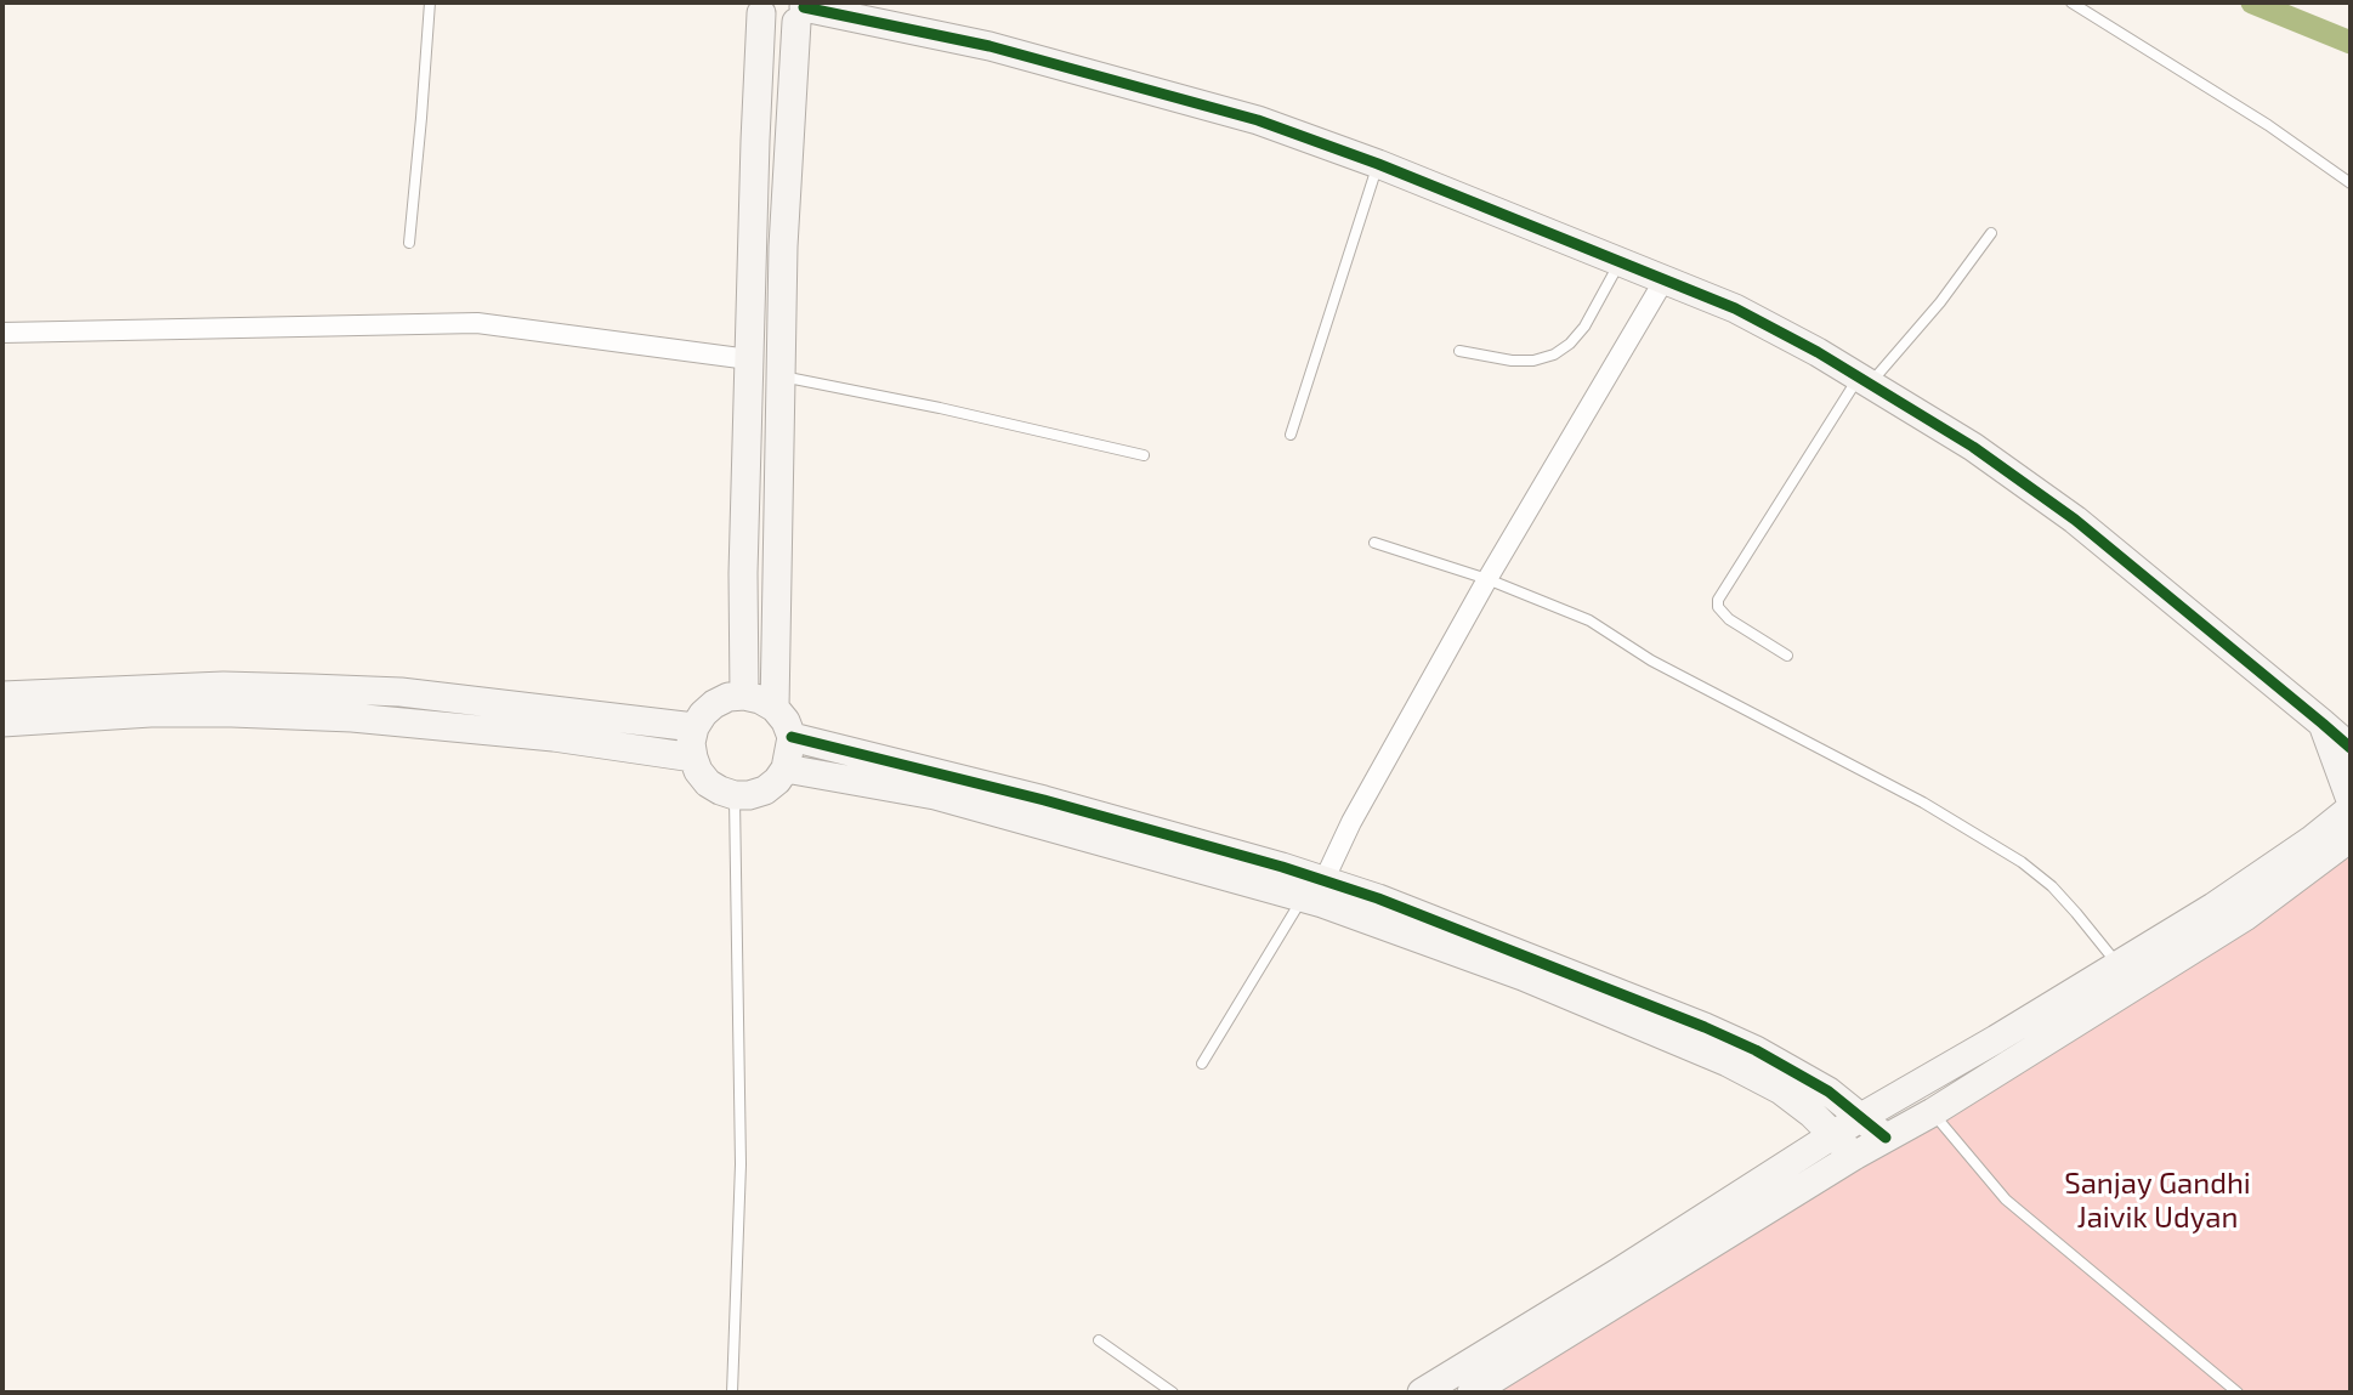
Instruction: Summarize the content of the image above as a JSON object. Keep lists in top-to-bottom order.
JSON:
{
  "parks": ["Sanjay Gandhi Jaivik Udyan"]
}
